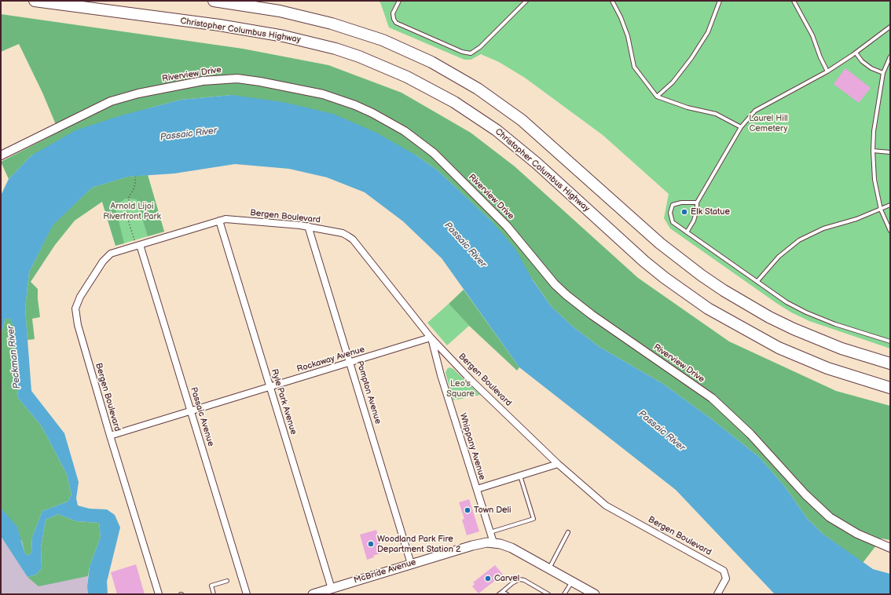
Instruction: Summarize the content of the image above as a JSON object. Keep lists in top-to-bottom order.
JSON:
{
  "streets": {
    "highway": ["Christopher Columbus Highway"],
    "main road": ["McBride Avenue"],
    "street": [
      "Riverview Drive",
      "Bergen Boulevard",
      "Rockaway Avenue",
      "Pompton Avenue",
      "Ryle Park Avenue",
      "Passaic Avenue",
      "Whippany Avenue"
    ]
  },
  "crossings": [
    ["Bergen Boulevard", "Rockaway Avenue"],
    ["Bergen Boulevard", "Pompton Avenue"],
    ["Bergen Boulevard", "Ryle Park Avenue"],
    ["Bergen Boulevard", "Passaic Avenue"],
    ["Bergen Boulevard", "Whippany Avenue"],
    ["Rockaway Avenue", "Pompton Avenue"],
    ["Rockaway Avenue", "Ryle Park Avenue"],
    ["Rockaway Avenue", "Passaic Avenue"],
    ["Rockaway Avenue", "Whippany Avenue"],
    ["Pompton Avenue", "McBride Avenue"],
    ["Ryle Park Avenue", "McBride Avenue"],
    ["Whippany Avenue", "McBride Avenue"]
  ],
  "water": ["Passaic River", "Peckman River"],
  "parks": ["Laurel Hill Cemetery", "Arnold Lijoi Riverfront Park", "Leo's Square"],
  "places": [
    "Elk Statue",
    "Town Deli",
    "Woodland Park Fire Department Station 2",
    "Carvel"
  ]
}
